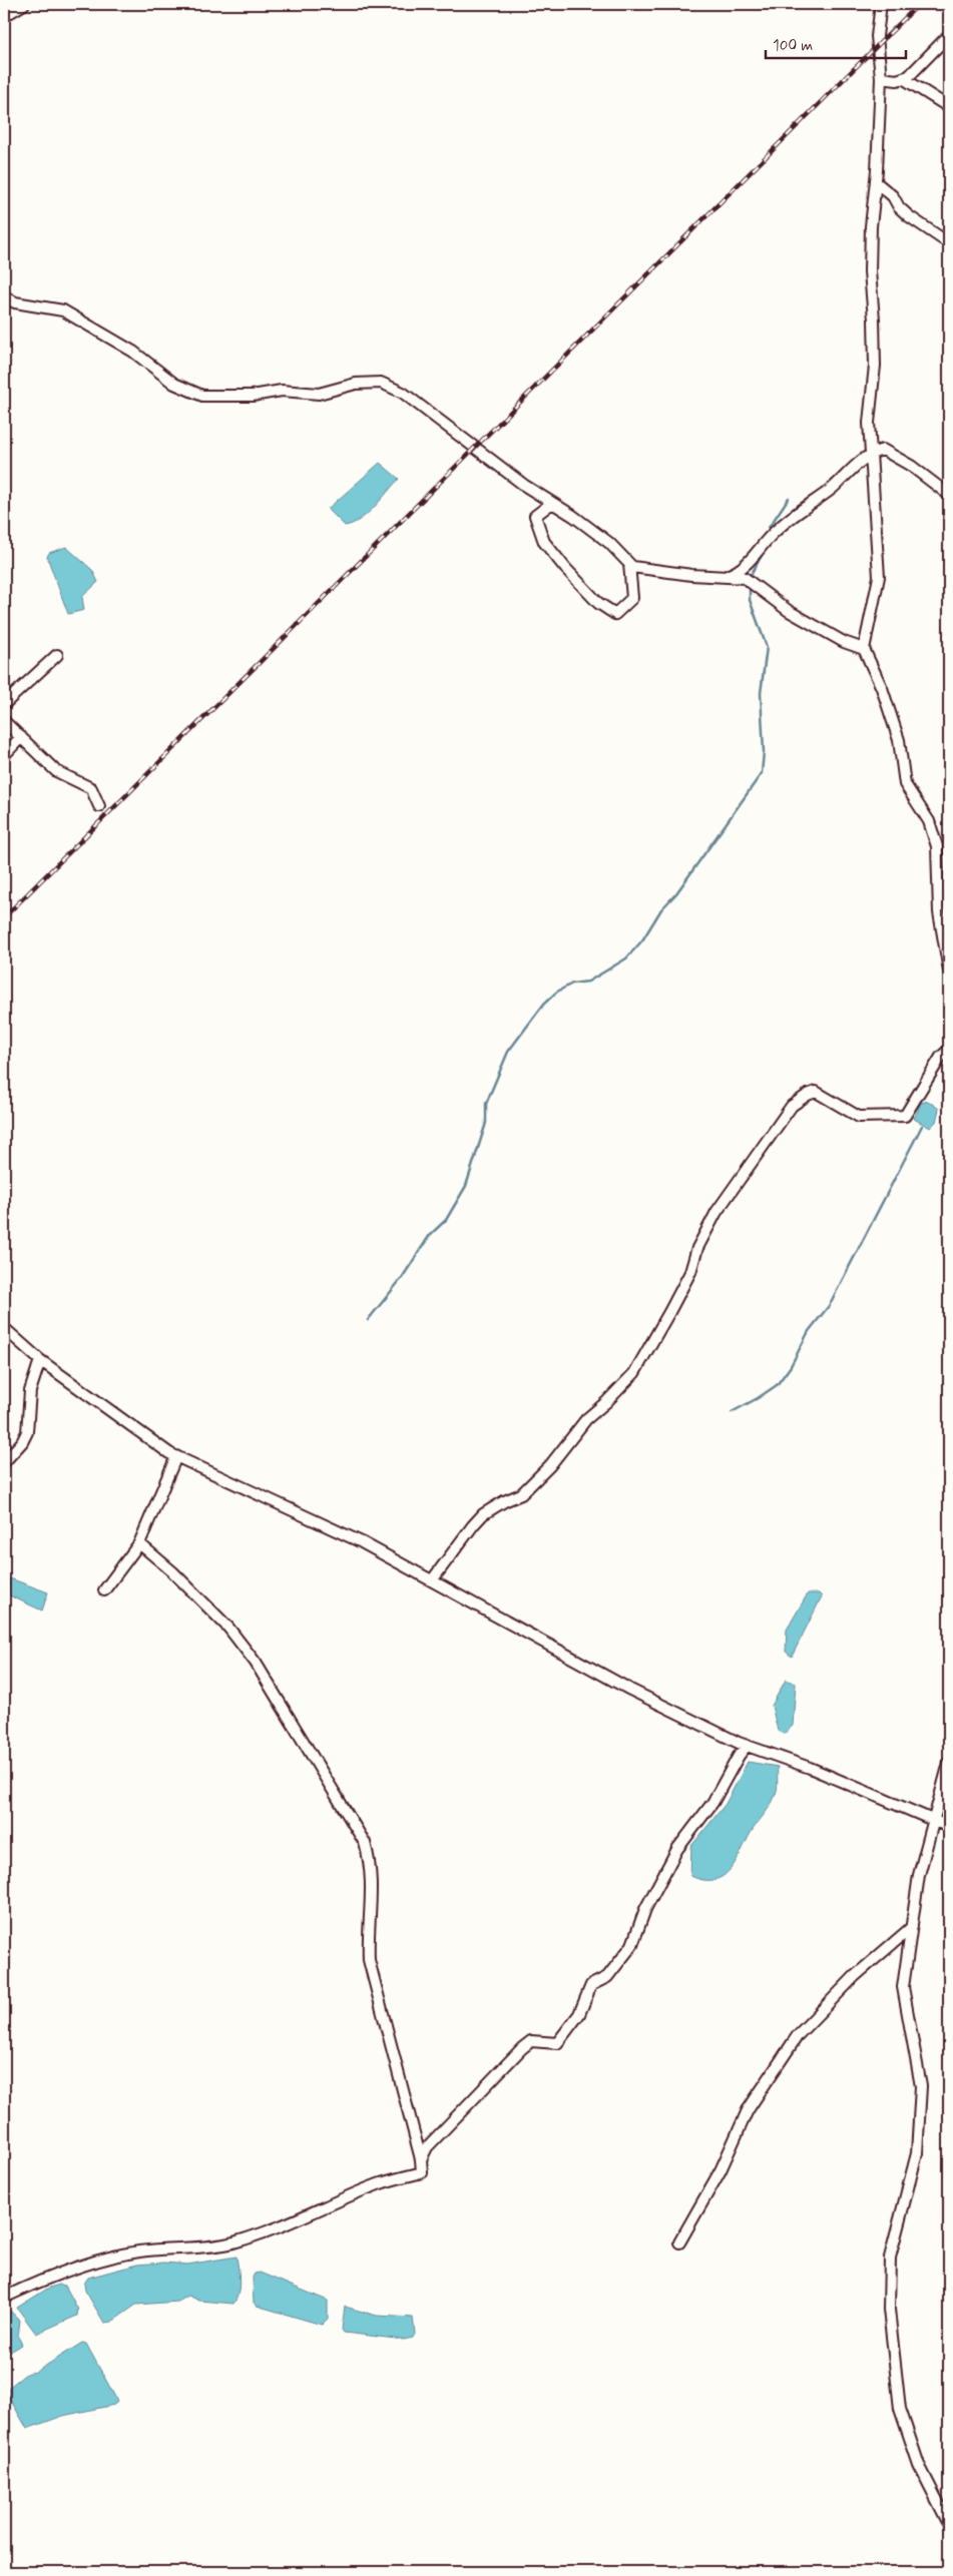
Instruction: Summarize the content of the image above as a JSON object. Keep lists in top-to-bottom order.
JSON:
{
  "scale_bar": "100 m"
}
